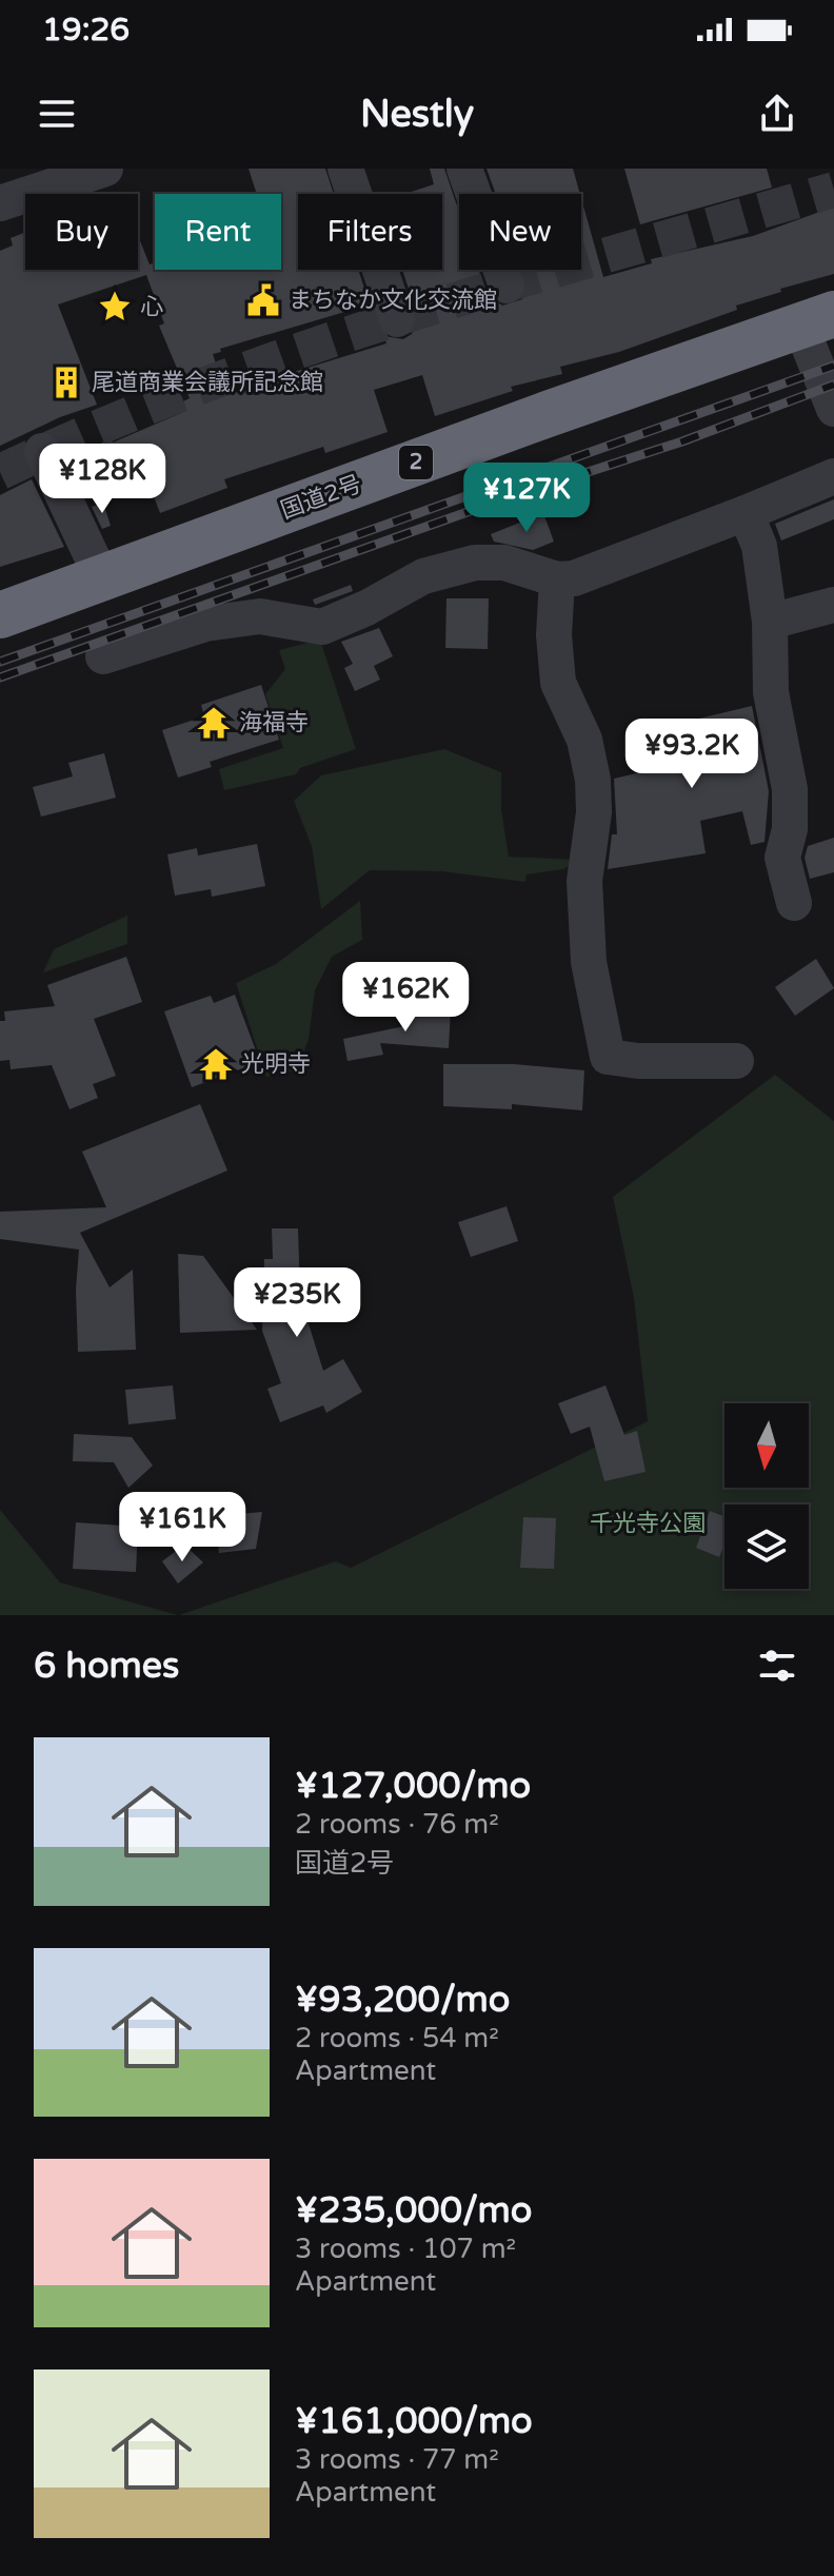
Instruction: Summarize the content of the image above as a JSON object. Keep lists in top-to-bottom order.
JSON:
{
  "streets": {
    "highway": ["2", "国道2号"]
  },
  "parks": ["千光寺公園"],
  "places": {
    "public building": ["まちなか文化交流館"],
    "place": ["心"],
    "building": ["尾道商業会議所記念館"],
    "temple": ["海福寺", "光明寺"]
  },
  "north": "bottom",
  "page": {
    "status": "19:26",
    "header": "Nestly",
    "chip": [
      "Buy",
      "Rent",
      "Filters",
      "New"
    ],
    "price": [
      "¥128K",
      "¥127K",
      "¥93.2K",
      "¥162K",
      "¥235K",
      "¥161K"
    ],
    "heading": "6 homes",
    "list": [
      {
        "name": "¥127,000/mo",
        "note": "2 rooms · 76 m² · 国道2号"
      },
      {
        "name": "¥93,200/mo",
        "note": "2 rooms · 54 m² · Apartment"
      },
      {
        "name": "¥235,000/mo",
        "note": "3 rooms · 107 m² · Apartment"
      },
      {
        "name": "¥161,000/mo",
        "note": "3 rooms · 77 m² · Apartment"
      }
    ]
  }
}
